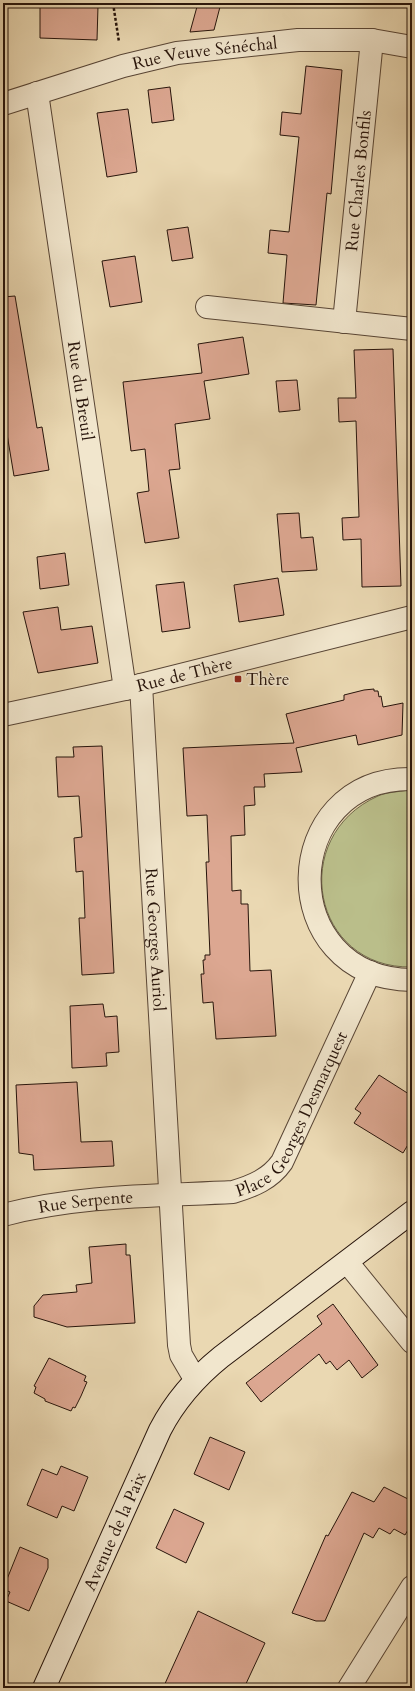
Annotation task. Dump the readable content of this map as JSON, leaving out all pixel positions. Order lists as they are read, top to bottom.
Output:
{
  "streets": {
    "street": [
      "Rue Veuve Sénéchal",
      "Rue Charles Bonfils",
      "Rue du Breuil",
      "Rue de Thère",
      "Rue Georges Auriol",
      "Place Georges Desmarquest",
      "Rue Serpente",
      "Avenue de la Paix"
    ]
  },
  "crossings": [
    ["Rue Veuve Sénéchal", "Rue Charles Bonfils"],
    ["Rue Veuve Sénéchal", "Rue du Breuil"],
    ["Rue du Breuil", "Rue de Thère"],
    ["Rue du Breuil", "Rue Georges Auriol"],
    ["Rue de Thère", "Rue Georges Auriol"],
    ["Rue Georges Auriol", "Place Georges Desmarquest"],
    ["Rue Georges Auriol", "Rue Serpente"],
    ["Place Georges Desmarquest", "Rue Serpente"]
  ],
  "places": {
    "transit": ["Thère"]
  }
}
